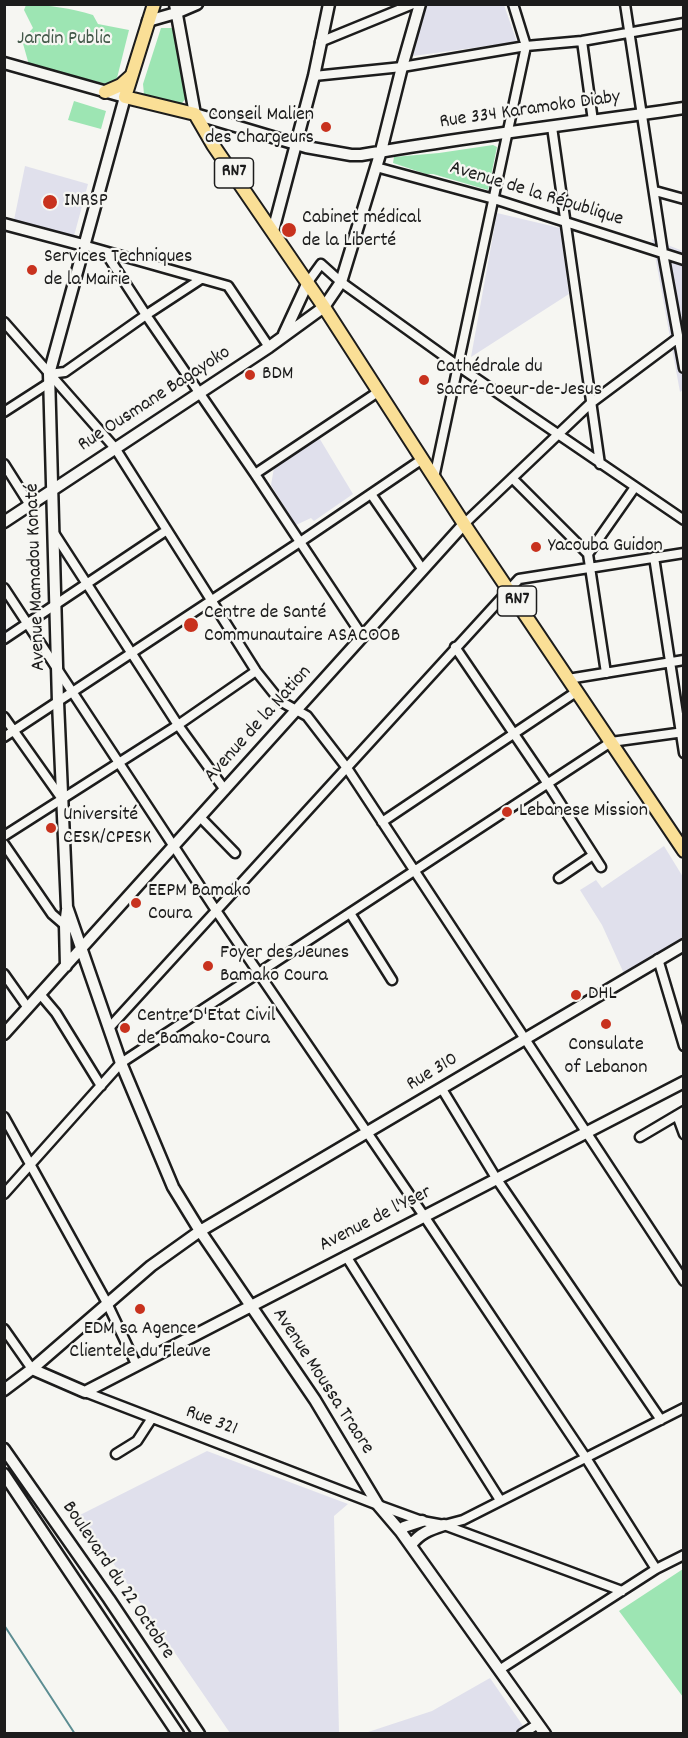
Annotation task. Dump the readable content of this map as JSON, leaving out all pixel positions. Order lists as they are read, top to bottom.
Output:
{
  "streets": {
    "main road": ["RN7"],
    "street": [
      "Rue 334 Karamoko Diaby",
      "Avenue de la République",
      "Rue Ousmane Bagayoko",
      "Avenue Mamadou Konaté",
      "Avenue de la Nation",
      "Rue 310",
      "Avenue de l'Yser",
      "Avenue Moussa Traore",
      "Rue 321",
      "Boulevard du 22 Octobre"
    ]
  },
  "crossings": [
    ["Rue 334 Karamoko Diaby", "Rue Ousmane Bagayoko"],
    ["RN7", "Rue Ousmane Bagayoko"],
    ["RN7", "Avenue de la Nation"],
    ["Avenue de la République", "Rue Ousmane Bagayoko"],
    ["Rue Ousmane Bagayoko", "Avenue Mamadou Konaté"],
    ["Avenue Mamadou Konaté", "Avenue de la Nation"],
    ["Avenue Mamadou Konaté", "Avenue Moussa Traore"],
    ["Rue 310", "Avenue Moussa Traore"],
    ["Rue 310", "Rue 321"],
    ["Avenue de l'Yser", "Avenue Moussa Traore"],
    ["Avenue de l'Yser", "Rue 321"],
    ["Avenue Moussa Traore", "Rue 321"]
  ],
  "parks": ["Jardin Public"],
  "places": [
    "Conseil Malien des Chargeurs",
    "INRSP",
    "Cabinet médical de la Liberté",
    "Services Techniques de la Mairie",
    "BDM",
    "Cathédrale du Sacré-Coeur-de-Jesus",
    "Yacouba Guidon",
    "Centre de Santé Communautaire ASACOOB",
    "Lebanese Mission",
    "Université CESK/CPESK",
    "EEPM Bamako Coura",
    "Foyer des Jeunes Bamako Coura",
    "DHL",
    "Consulate of Lebanon",
    "Centre D'Etat Civil de Bamako-Coura",
    "EDM sa Agence Clientele du Fleuve"
  ]
}
